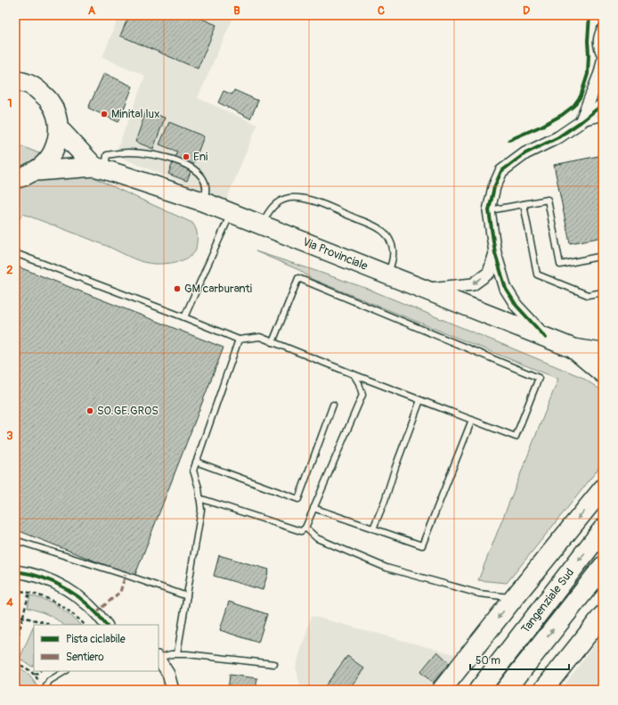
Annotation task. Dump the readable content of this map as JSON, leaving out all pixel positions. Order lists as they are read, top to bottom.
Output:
{
  "streets": {
    "highway": ["Tangenziale Sud"],
    "main road": ["Via Provinciale"]
  },
  "places": [
    "Minital lux",
    "Eni",
    "GM carburanti",
    "SO.GE.GROS"
  ],
  "legend": ["Pista ciclabile", "Sentiero"],
  "scale_bar": "50 m",
  "grid": {
    "columns": [
      "A",
      "B",
      "C",
      "D"
    ],
    "rows": [
      "1",
      "2",
      "3",
      "4"
    ]
  }
}
